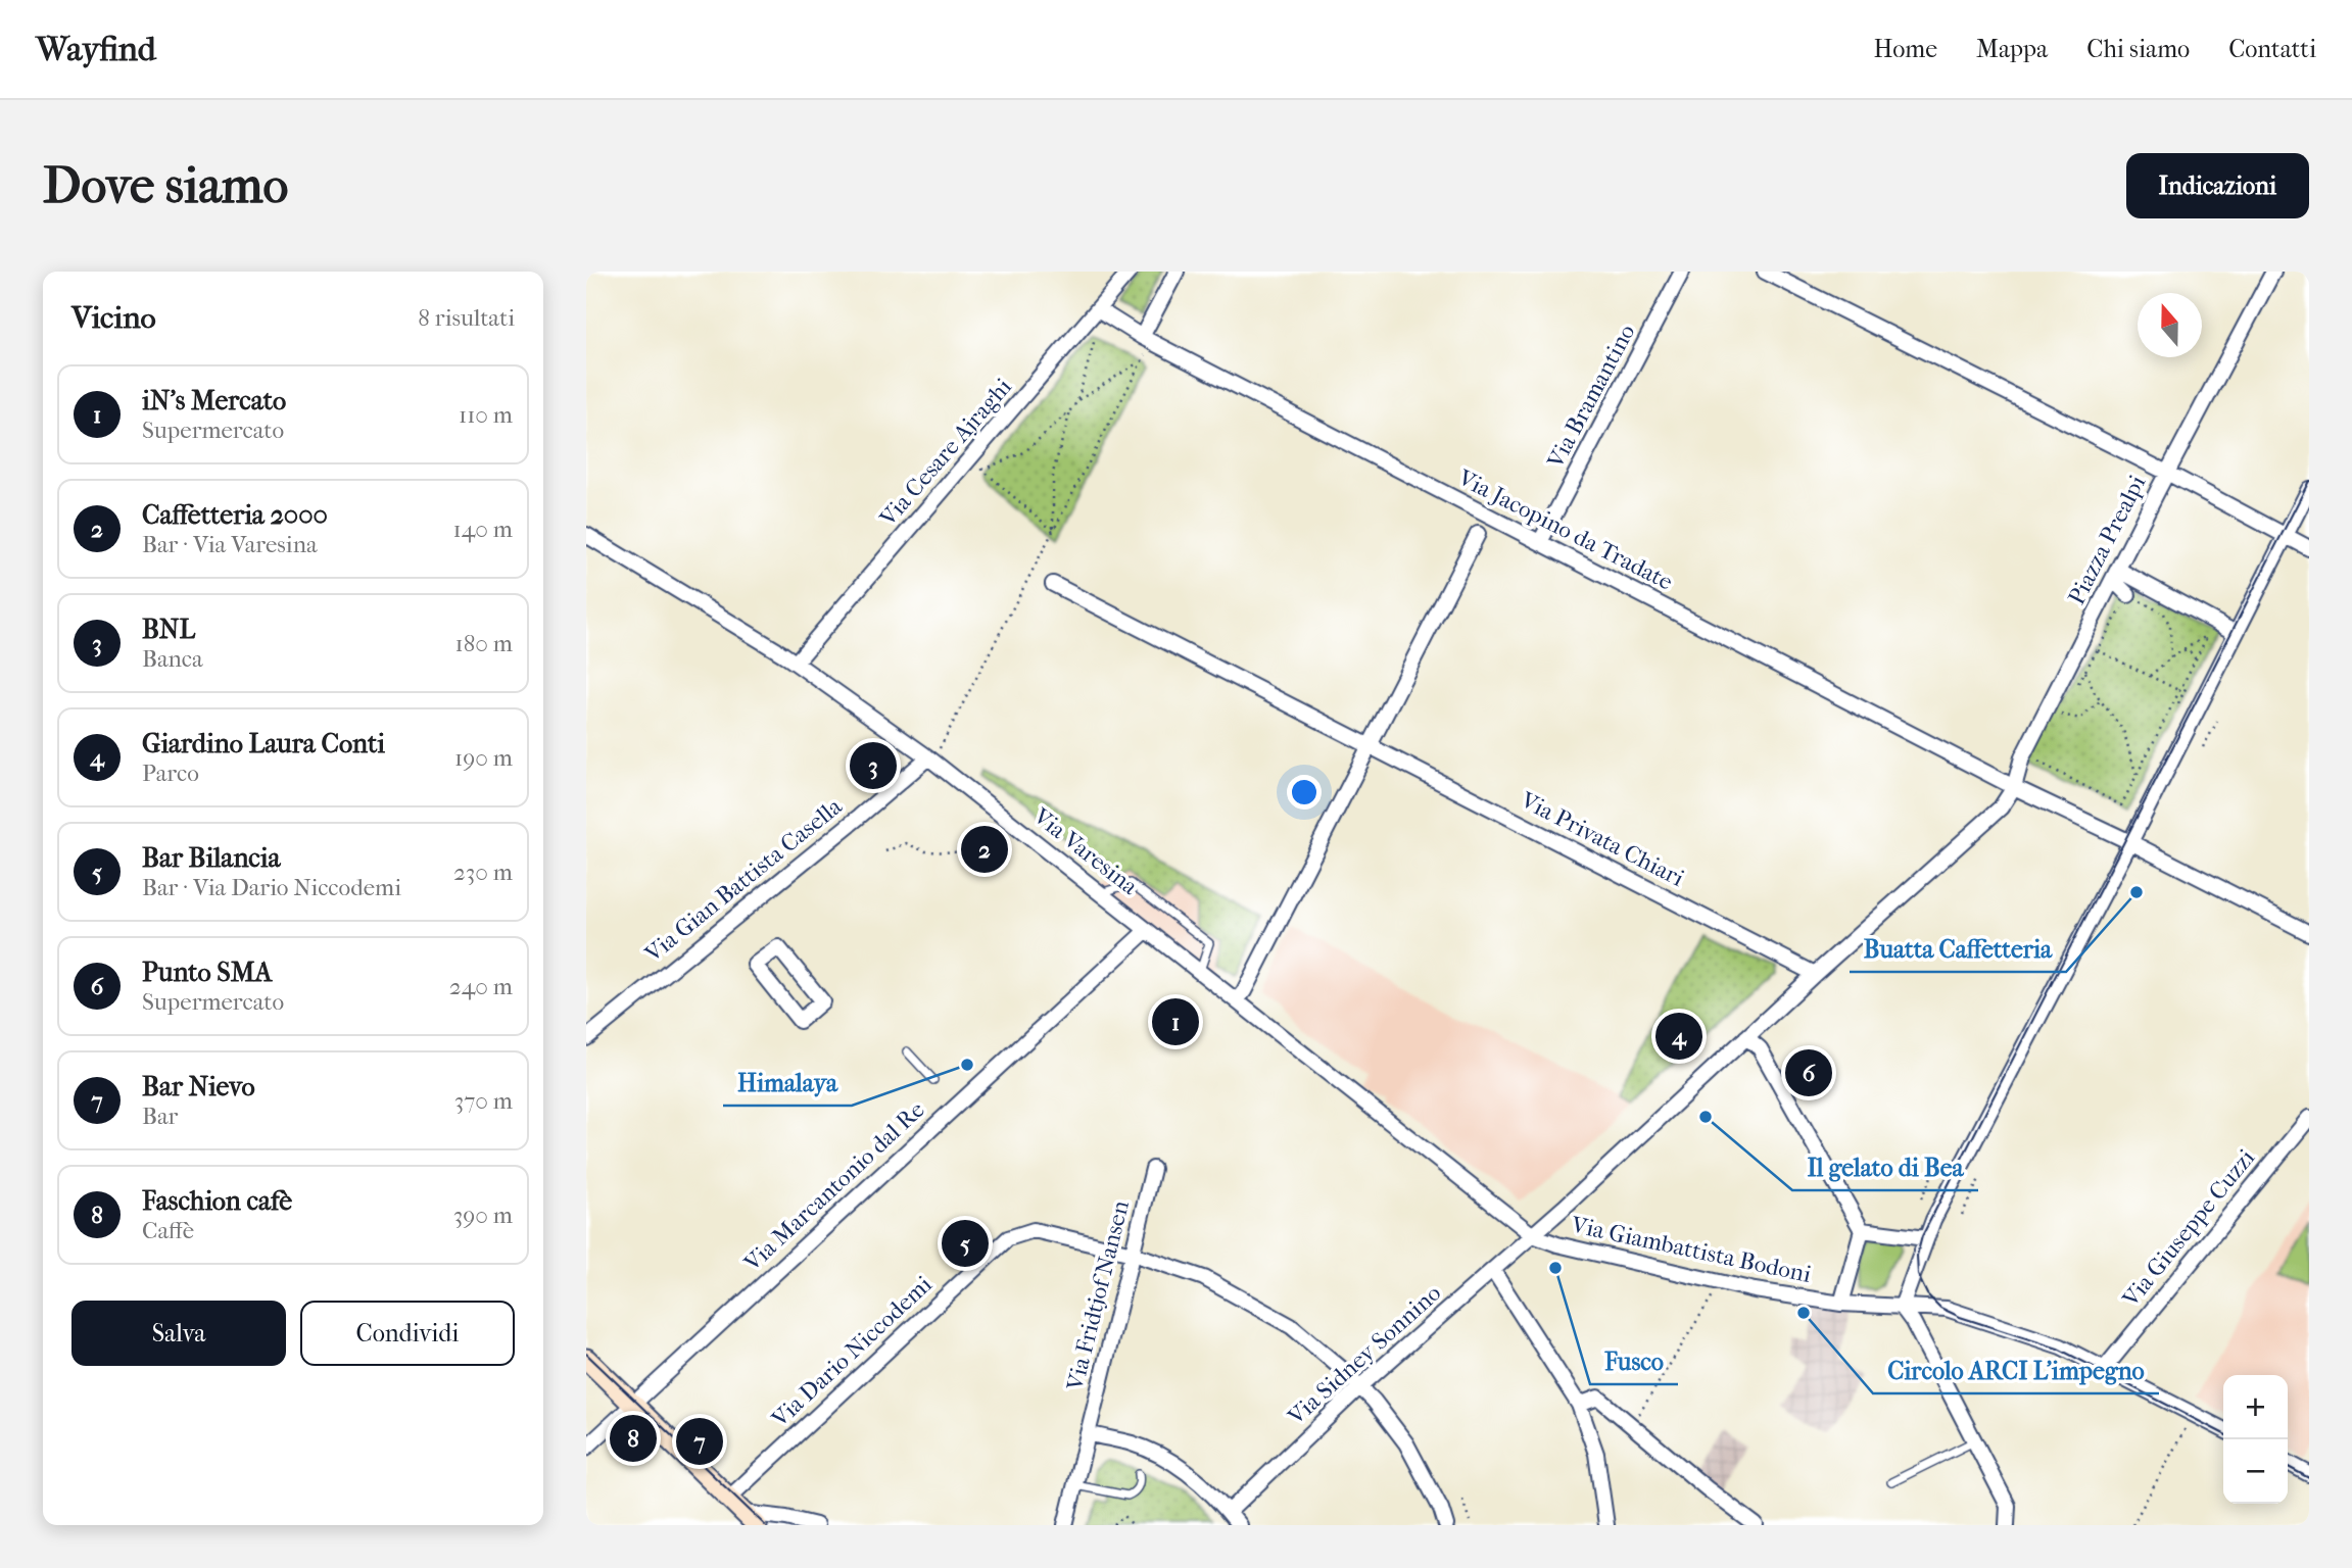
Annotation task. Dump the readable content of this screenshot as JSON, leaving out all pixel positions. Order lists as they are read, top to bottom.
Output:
{
  "streets": {
    "street": [
      "Via Bramantino",
      "Via Cesare Ajraghi",
      "Via Jacopino da Tradate",
      "Piazza Prealpi",
      "Via Privata Chiari",
      "Via Varesina",
      "Via Gian Battista Casella",
      "Via Marcantonio dal Re",
      "Via Giuseppe Cuzzi",
      "Via Giambattista Bodoni",
      "Via Fridtjof Nansen",
      "Via Dario Niccodemi",
      "Via Sidney Sonnino"
    ]
  },
  "crossings": [
    ["Via Bramantino", "Via Jacopino da Tradate"],
    ["Via Cesare Ajraghi", "Via Jacopino da Tradate"],
    ["Via Cesare Ajraghi", "Via Varesina"],
    ["Via Jacopino da Tradate", "Piazza Prealpi"],
    ["Via Jacopino da Tradate", "Via Sidney Sonnino"],
    ["Piazza Prealpi", "Via Sidney Sonnino"],
    ["Via Privata Chiari", "Via Sidney Sonnino"],
    ["Via Varesina", "Via Gian Battista Casella"],
    ["Via Varesina", "Via Marcantonio dal Re"],
    ["Via Varesina", "Via Giambattista Bodoni"],
    ["Via Varesina", "Via Sidney Sonnino"],
    ["Via Giuseppe Cuzzi", "Via Giambattista Bodoni"],
    ["Via Giambattista Bodoni", "Via Sidney Sonnino"],
    ["Via Fridtjof Nansen", "Via Dario Niccodemi"],
    ["Via Dario Niccodemi", "Via Sidney Sonnino"]
  ],
  "places": [
    "Buatta Caffetteria",
    "Himalaya",
    "Il gelato di Bea",
    "Fusco",
    "Circolo ARCI L'impegno"
  ],
  "north": "top",
  "page": {
    "header": "Wayfind",
    "nav": [
      "Home",
      "Mappa",
      "Chi siamo",
      "Contatti"
    ],
    "buttons": [
      "Indicazioni",
      ["Salva", "Condividi"]
    ],
    "title": "Dove siamo",
    "heading": ["Vicino", "8 risultati"],
    "list": [
      {
        "mark": "1",
        "name": "iN’s Mercato",
        "note": "Supermercato",
        "value": "110 m"
      },
      {
        "mark": "2",
        "name": "Caffetteria 2000",
        "note": "Bar · Via Varesina",
        "value": "140 m"
      },
      {
        "mark": "3",
        "name": "BNL",
        "note": "Banca",
        "value": "180 m"
      },
      {
        "mark": "4",
        "name": "Giardino Laura Conti",
        "note": "Parco",
        "value": "190 m"
      },
      {
        "mark": "5",
        "name": "Bar Bilancia",
        "note": "Bar · Via Dario Niccodemi",
        "value": "230 m"
      },
      {
        "mark": "6",
        "name": "Punto SMA",
        "note": "Supermercato",
        "value": "240 m"
      },
      {
        "mark": "7",
        "name": "Bar Nievo",
        "note": "Bar",
        "value": "370 m"
      },
      {
        "mark": "8",
        "name": "Faschion cafè",
        "note": "Caffè",
        "value": "390 m"
      }
    ],
    "pins": [
      "3",
      "2",
      "1",
      "4",
      "6",
      "5",
      "8",
      "7"
    ],
    "map_buttons": ["+", "−"]
  }
}
